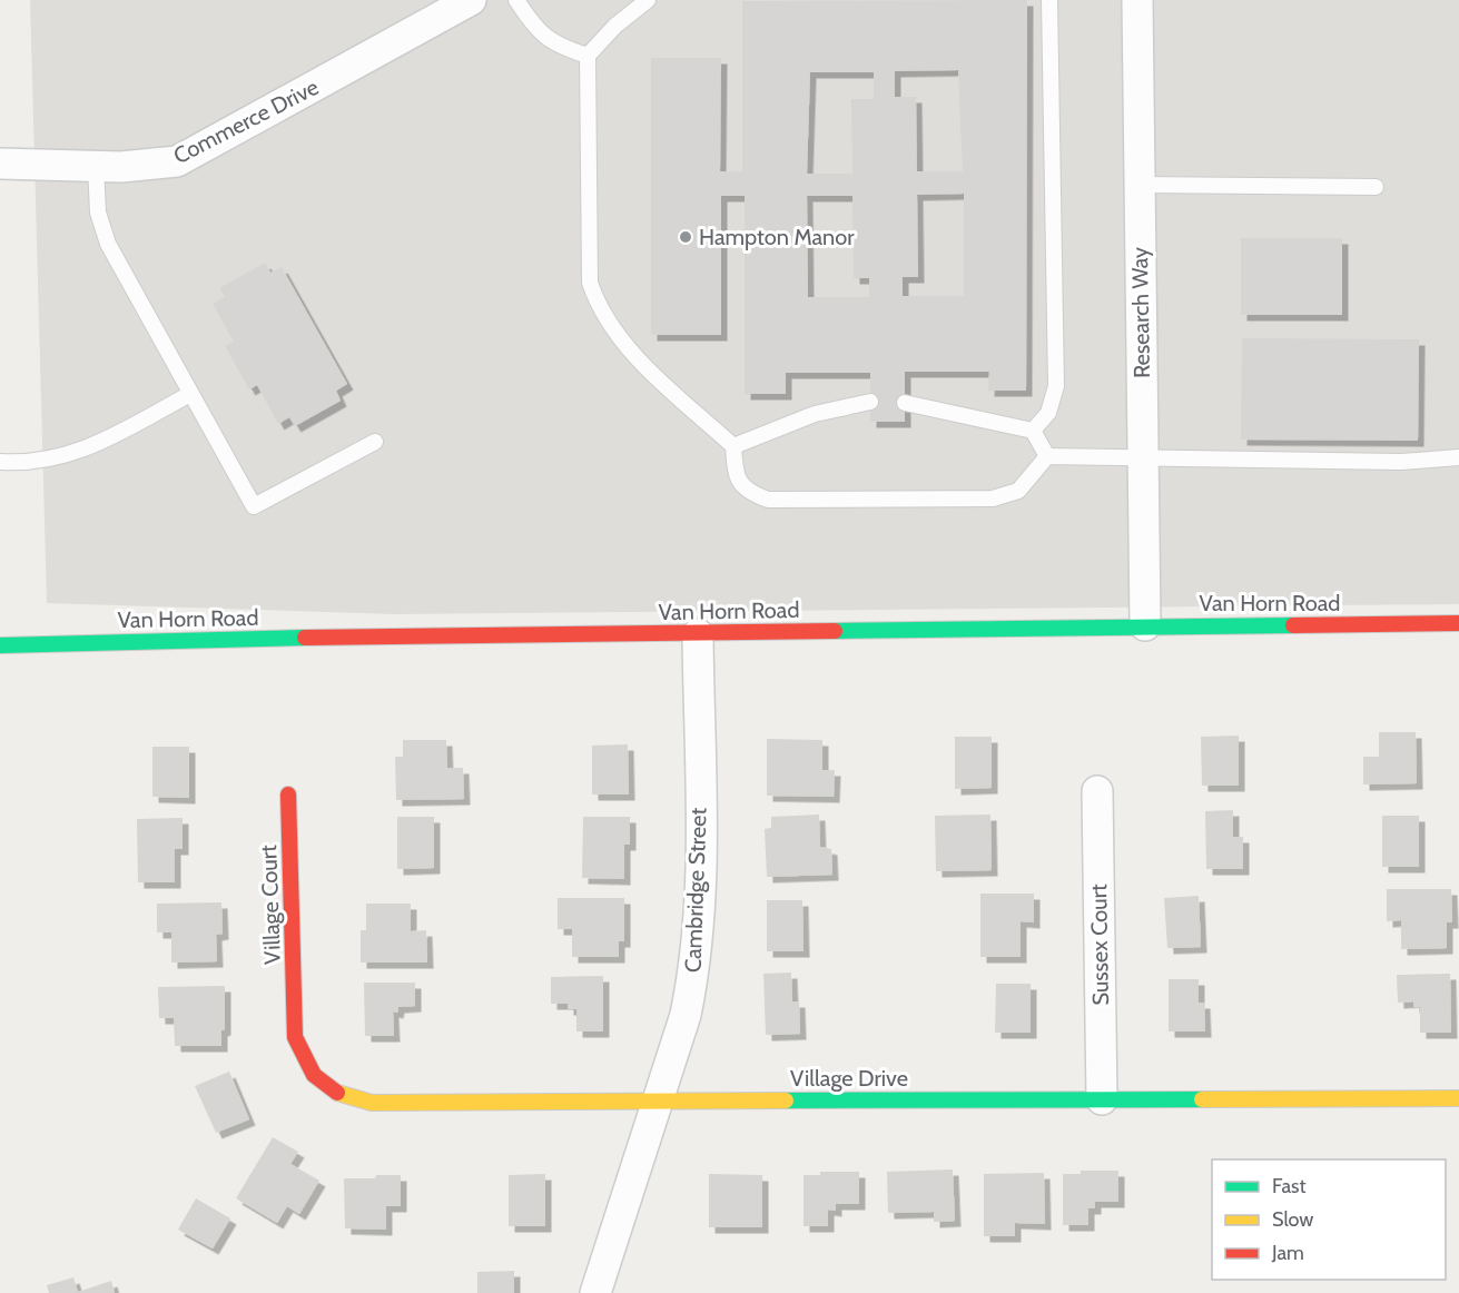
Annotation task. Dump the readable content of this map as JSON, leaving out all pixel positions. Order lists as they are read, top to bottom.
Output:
{
  "streets": {
    "main road": ["Van Horn Road", "Village Court", "Village Drive"],
    "street": [
      "Commerce Drive",
      "Research Way",
      "Cambridge Street",
      "Sussex Court"
    ]
  },
  "crossings": [
    ["Research Way", "Van Horn Road"],
    ["Van Horn Road", "Cambridge Street"],
    ["Cambridge Street", "Village Drive"],
    ["Village Court", "Village Drive"],
    ["Sussex Court", "Village Drive"]
  ],
  "places": ["Hampton Manor"],
  "legend": ["Fast", "Slow", "Jam"]
}
